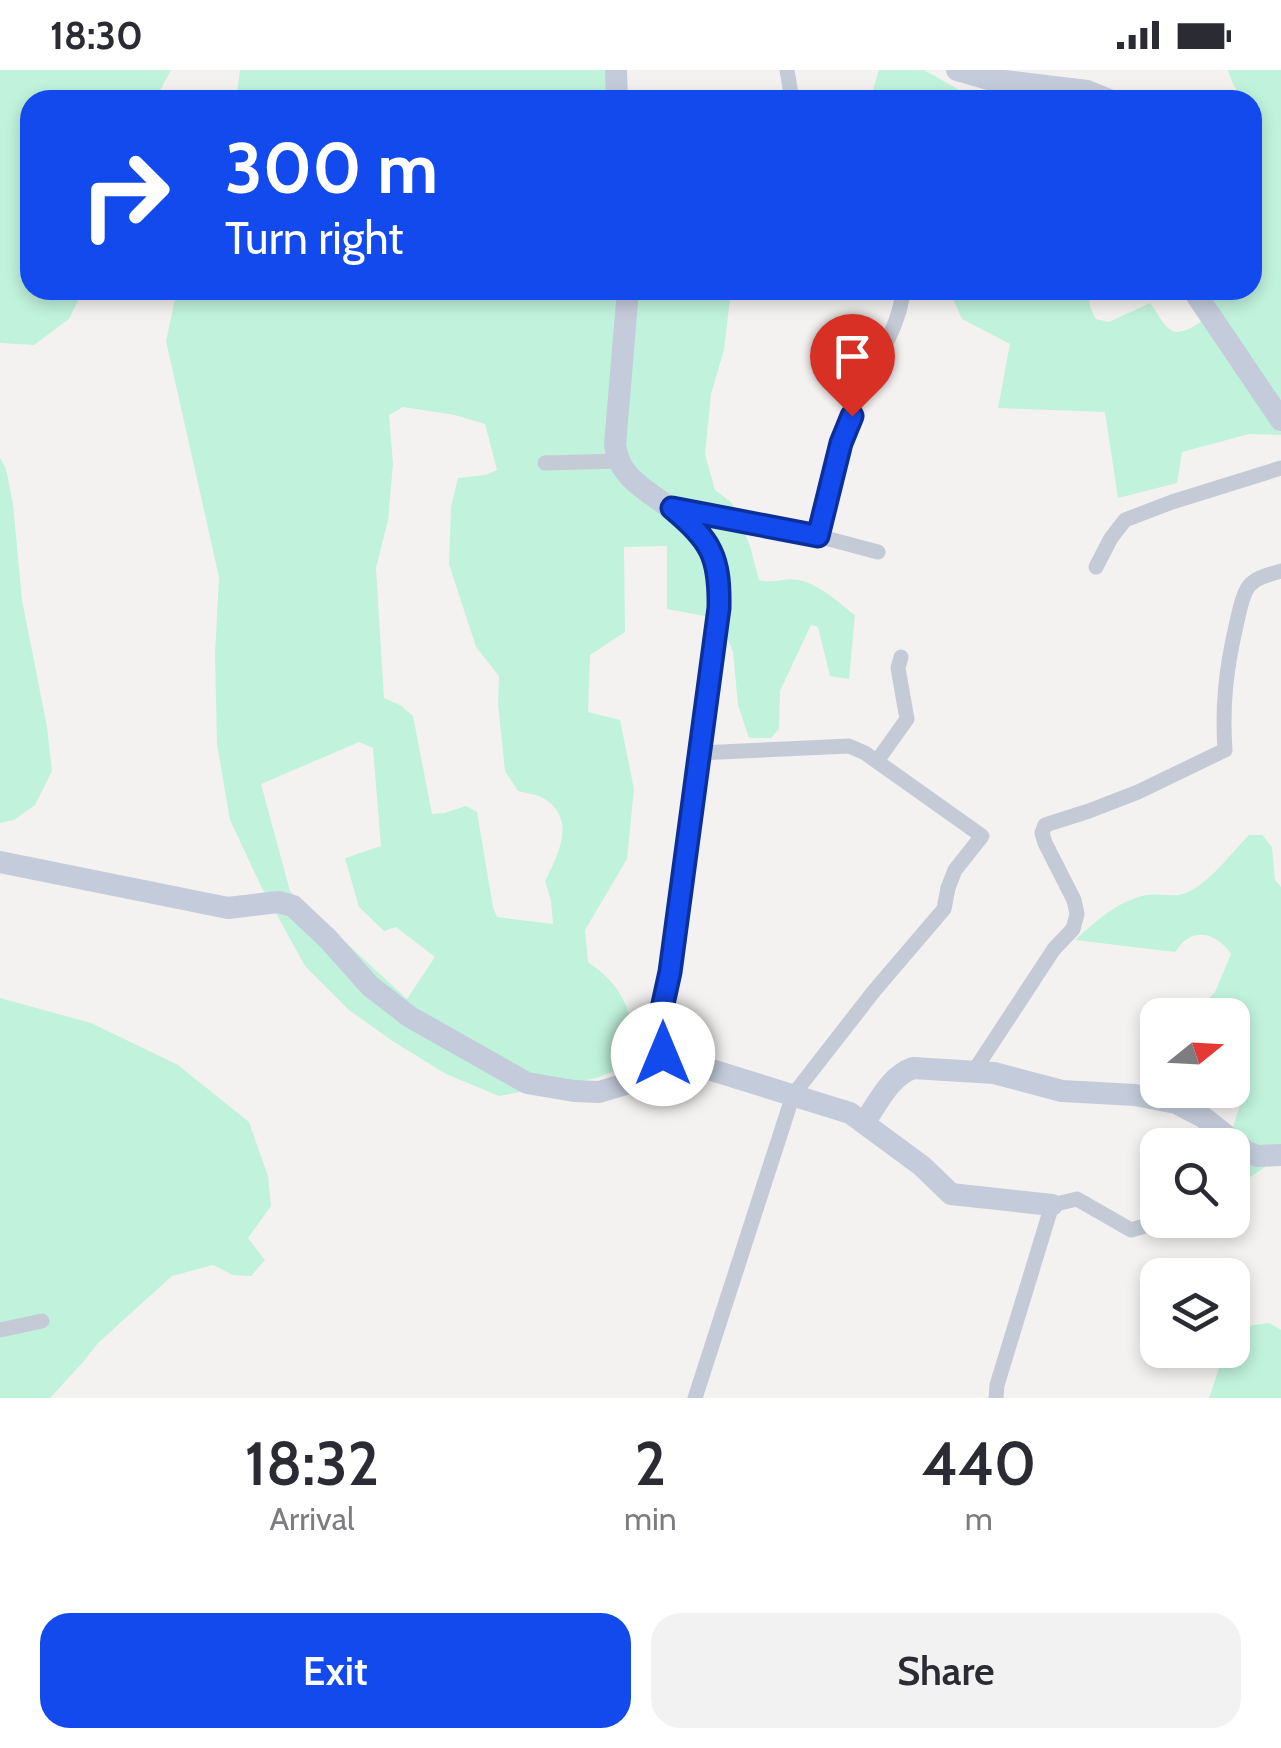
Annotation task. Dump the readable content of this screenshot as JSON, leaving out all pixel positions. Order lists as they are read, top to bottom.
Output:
{
  "north": "right",
  "page": {
    "status": "18:30",
    "turn": ["300 m", "Turn right"],
    "eta": [
      "18:32",
      "Arrival",
      "2",
      "min",
      "440",
      "m"
    ],
    "buttons": ["Exit", "Share"]
  }
}
